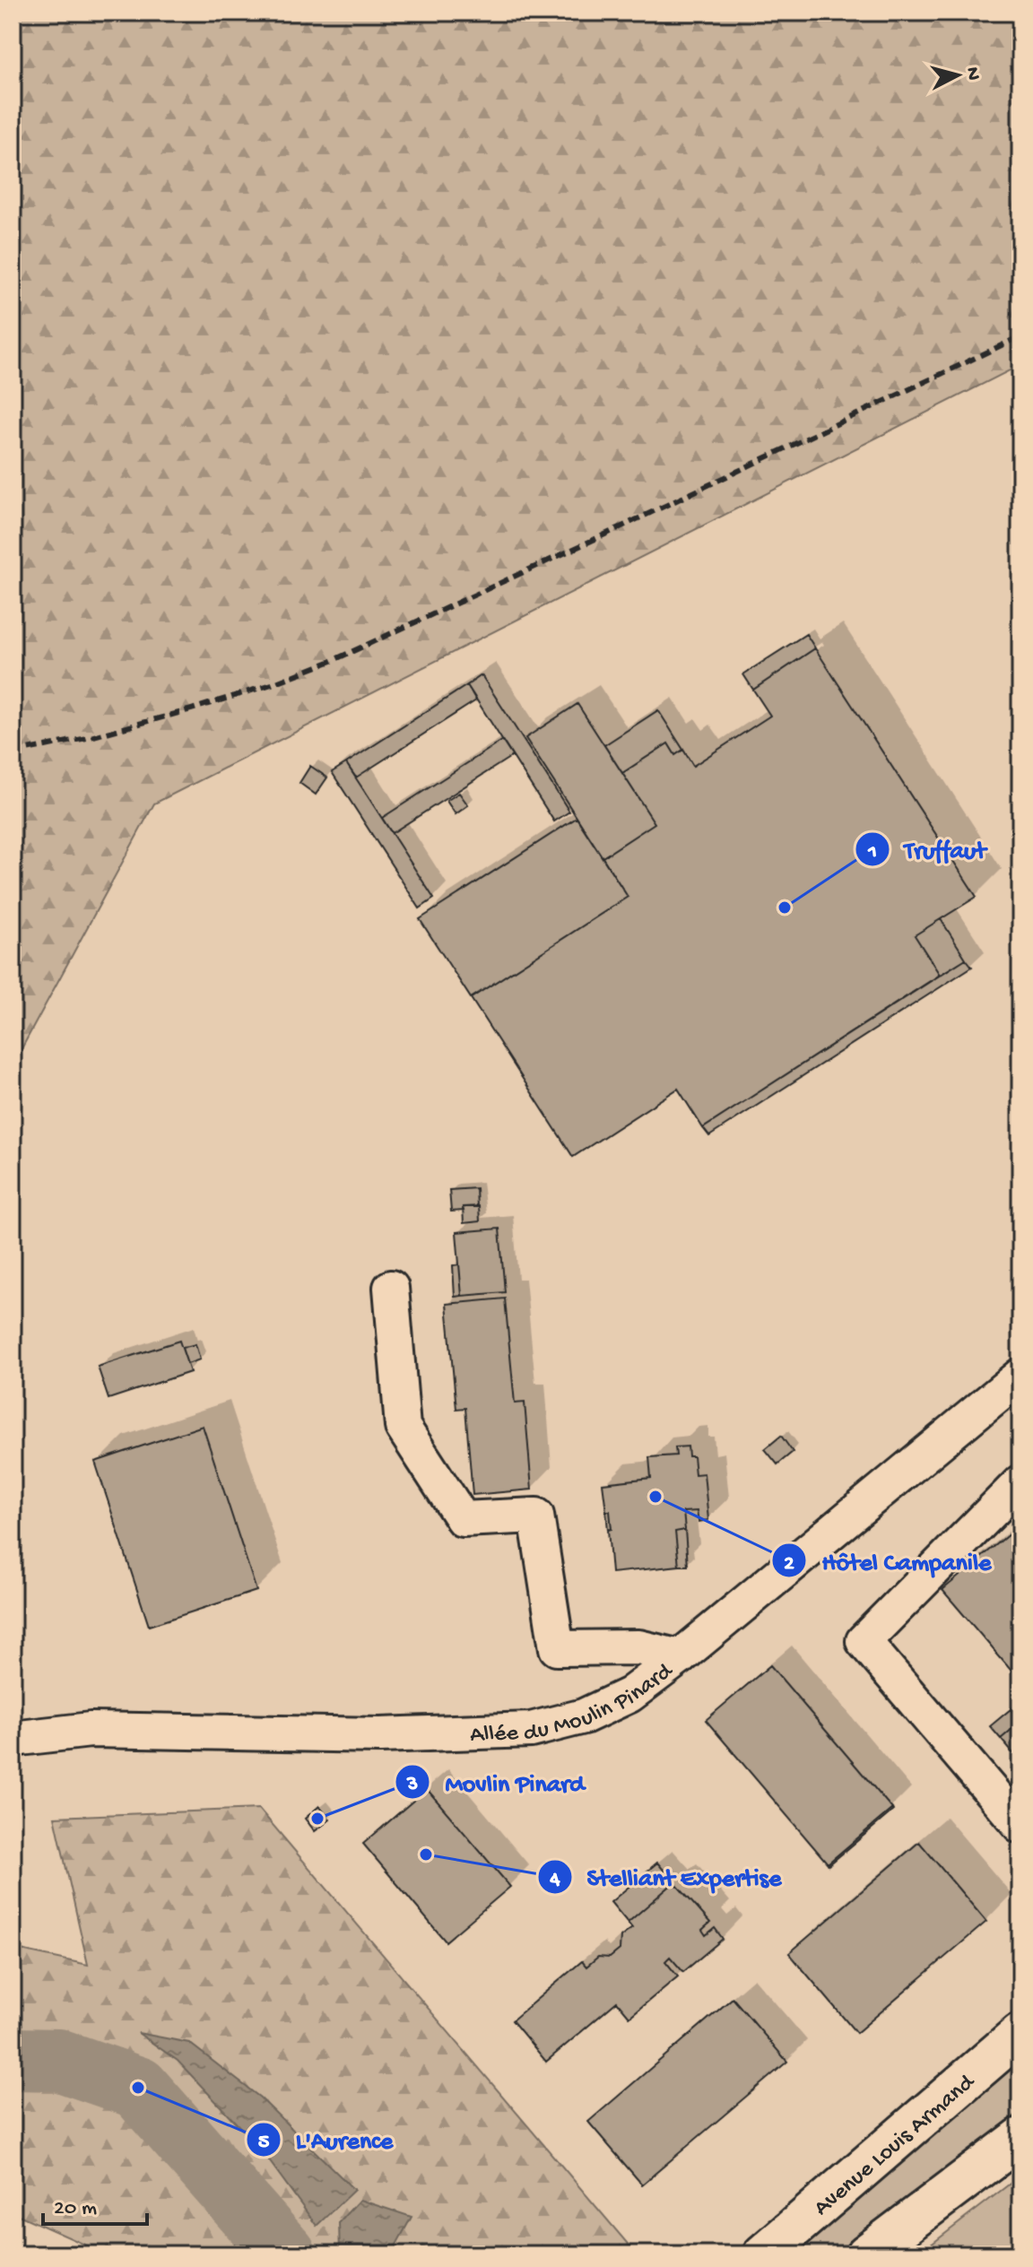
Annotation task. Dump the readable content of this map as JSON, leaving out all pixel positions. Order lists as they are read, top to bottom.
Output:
{
  "streets": {
    "main road": ["Avenue Louis Armand"],
    "street": ["Allée du Moulin Pinard"]
  },
  "places": [
    "Truffaut",
    "Hôtel Campanile",
    "Movlin Pinard",
    "Stelliant Expertise",
    "L'Aurence"
  ],
  "scale_bar": "20 m",
  "north": "right"
}
